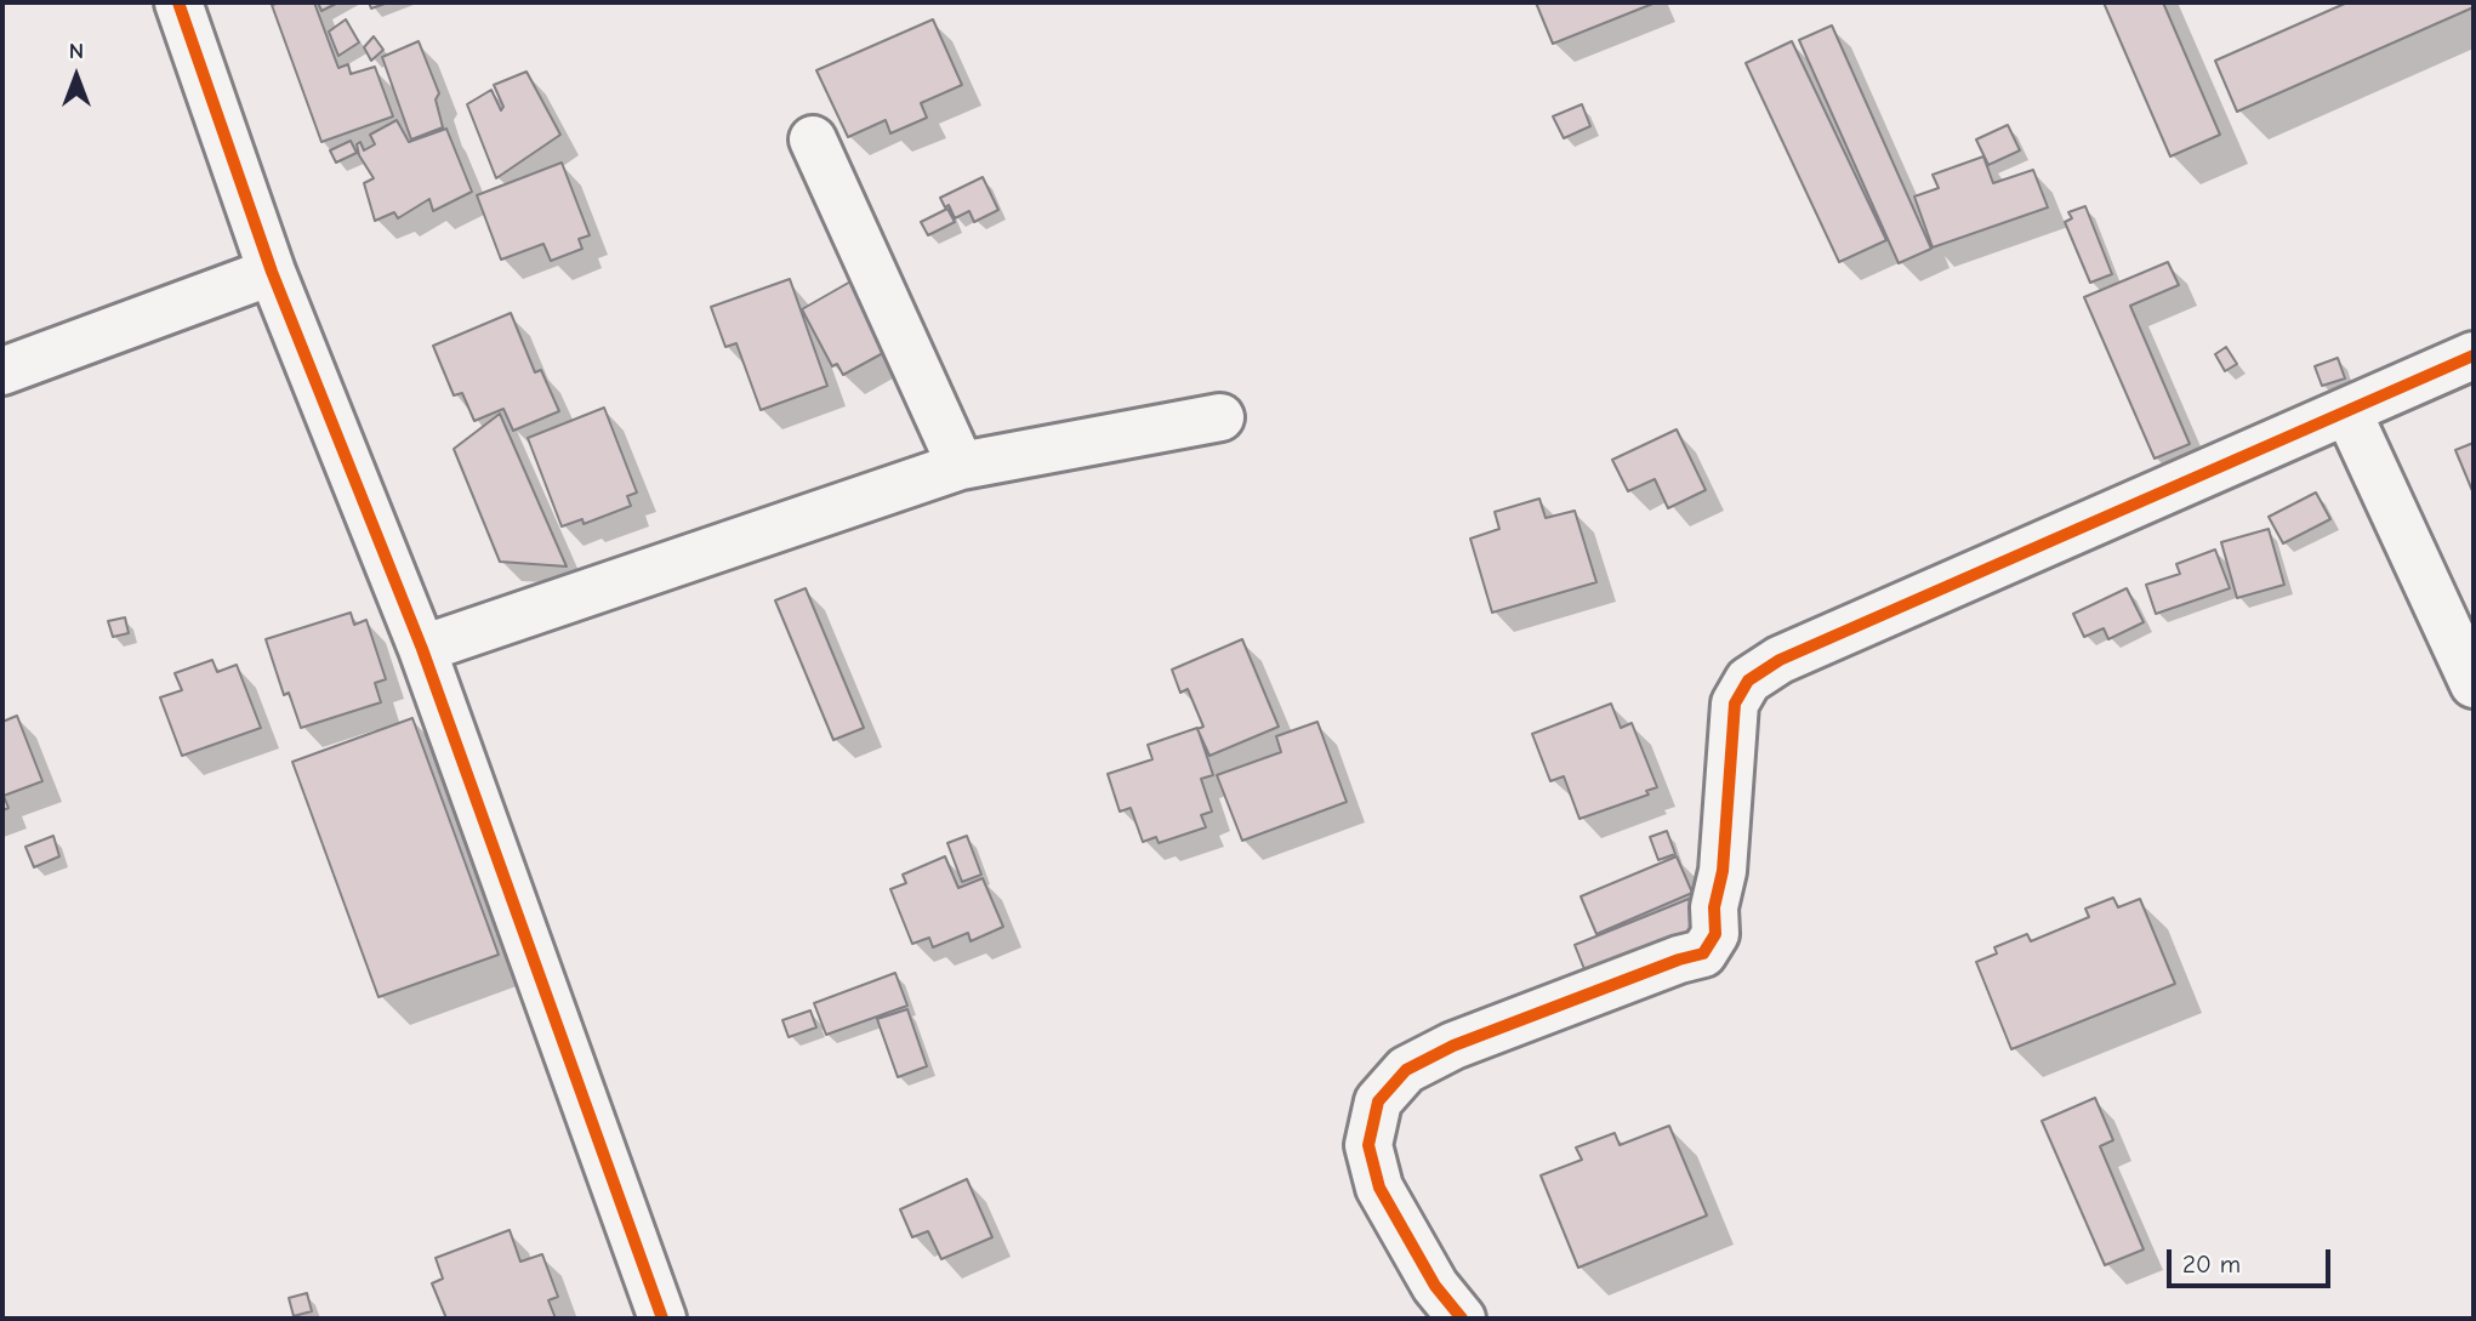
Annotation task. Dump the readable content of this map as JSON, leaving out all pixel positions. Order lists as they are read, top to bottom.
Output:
{
  "scale_bar": "20 m",
  "north": "top"
}
